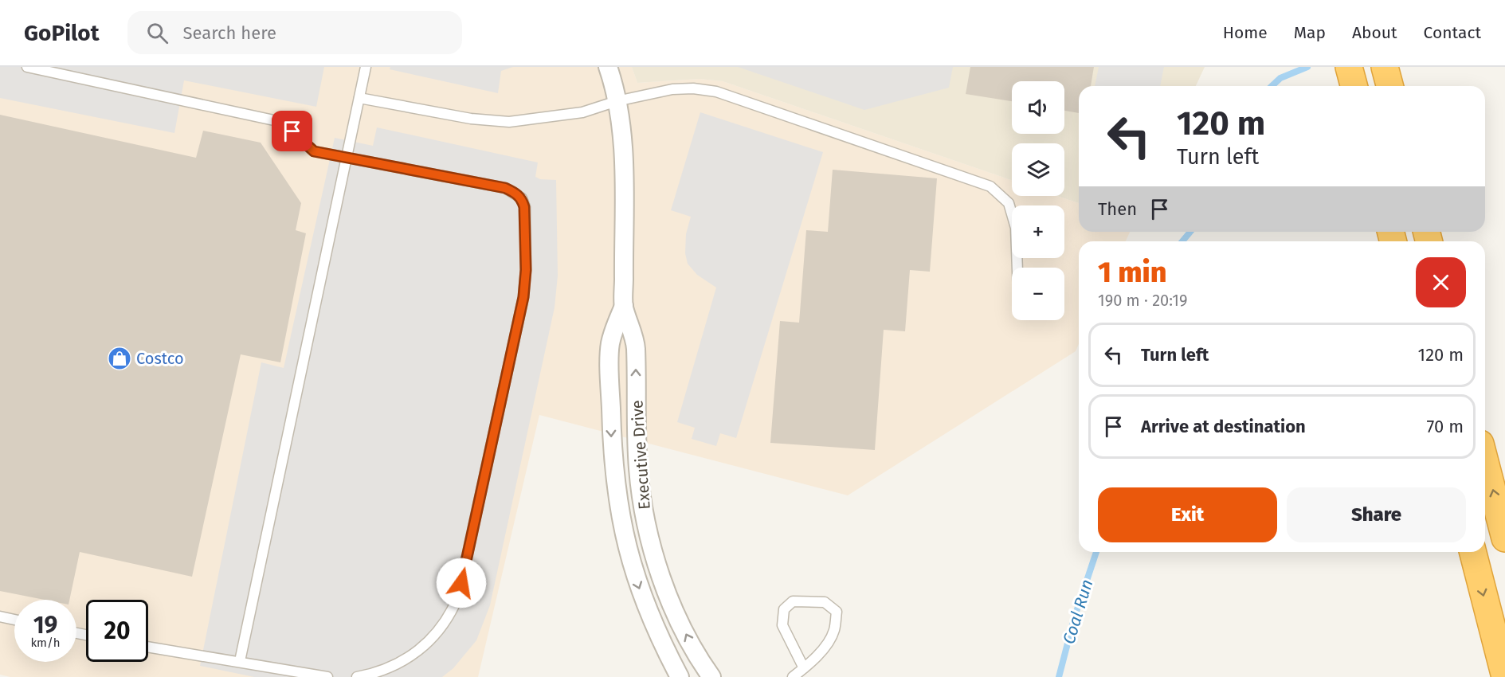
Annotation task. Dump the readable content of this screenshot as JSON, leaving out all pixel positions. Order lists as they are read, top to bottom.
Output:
{
  "streets": {
    "street": ["Executive Drive"]
  },
  "water": ["Coal Run"],
  "places": {
    "shop": ["Costco"]
  },
  "page": {
    "header": "GoPilot",
    "search": "Search here",
    "nav": [
      "Home",
      "Map",
      "About",
      "Contact"
    ],
    "map_buttons": ["+", "−"],
    "turn": ["120 m", "Turn left"],
    "then": "Then",
    "heading": ["1 min", "190 m · 20:19"],
    "list": [
      {
        "name": "Turn left",
        "value": "120 m"
      },
      {
        "name": "Arrive at destination",
        "value": "70 m"
      }
    ],
    "buttons": ["Exit", "Share"],
    "speed": "19 km/h",
    "limit": "20"
  }
}
